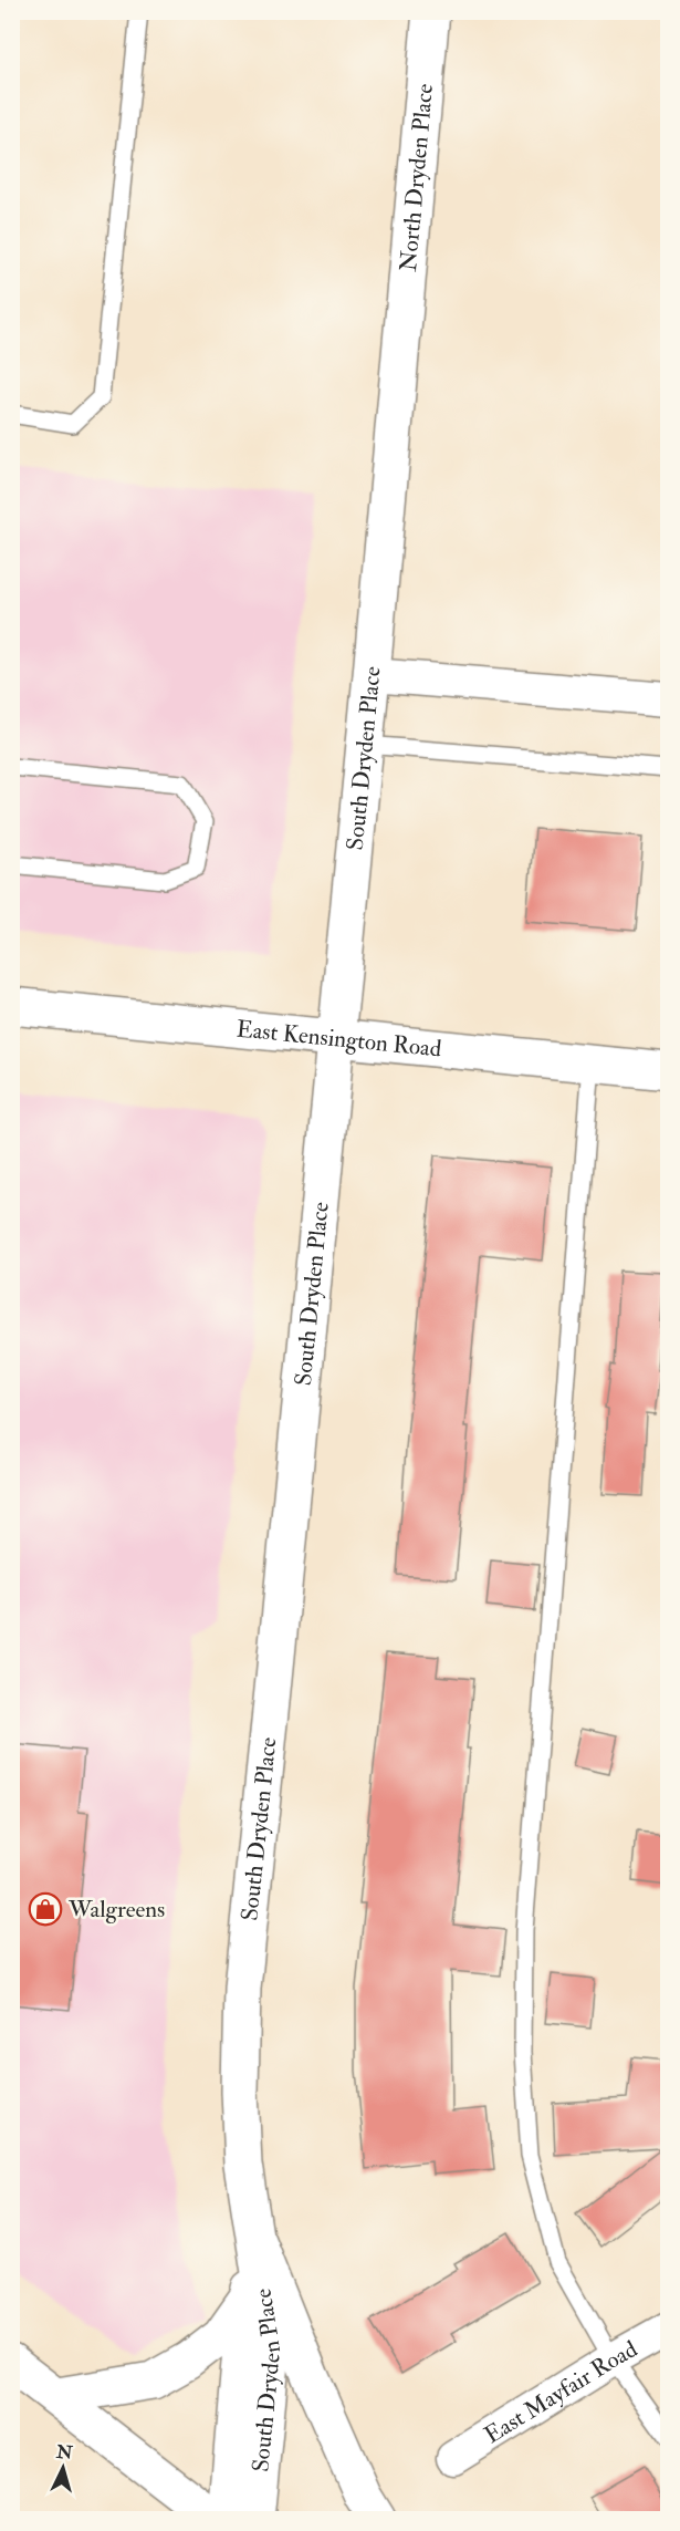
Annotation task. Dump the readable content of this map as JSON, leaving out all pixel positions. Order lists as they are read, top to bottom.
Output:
{
  "streets": {
    "street": [
      "North Dryden Place",
      "South Dryden Place",
      "East Kensington Road",
      "East Mayfair Road"
    ]
  },
  "crossings": [
    ["North Dryden Place", "South Dryden Place"],
    ["South Dryden Place", "East Kensington Road"]
  ],
  "places": {
    "shop": ["Walgreens"]
  },
  "north": "top"
}
